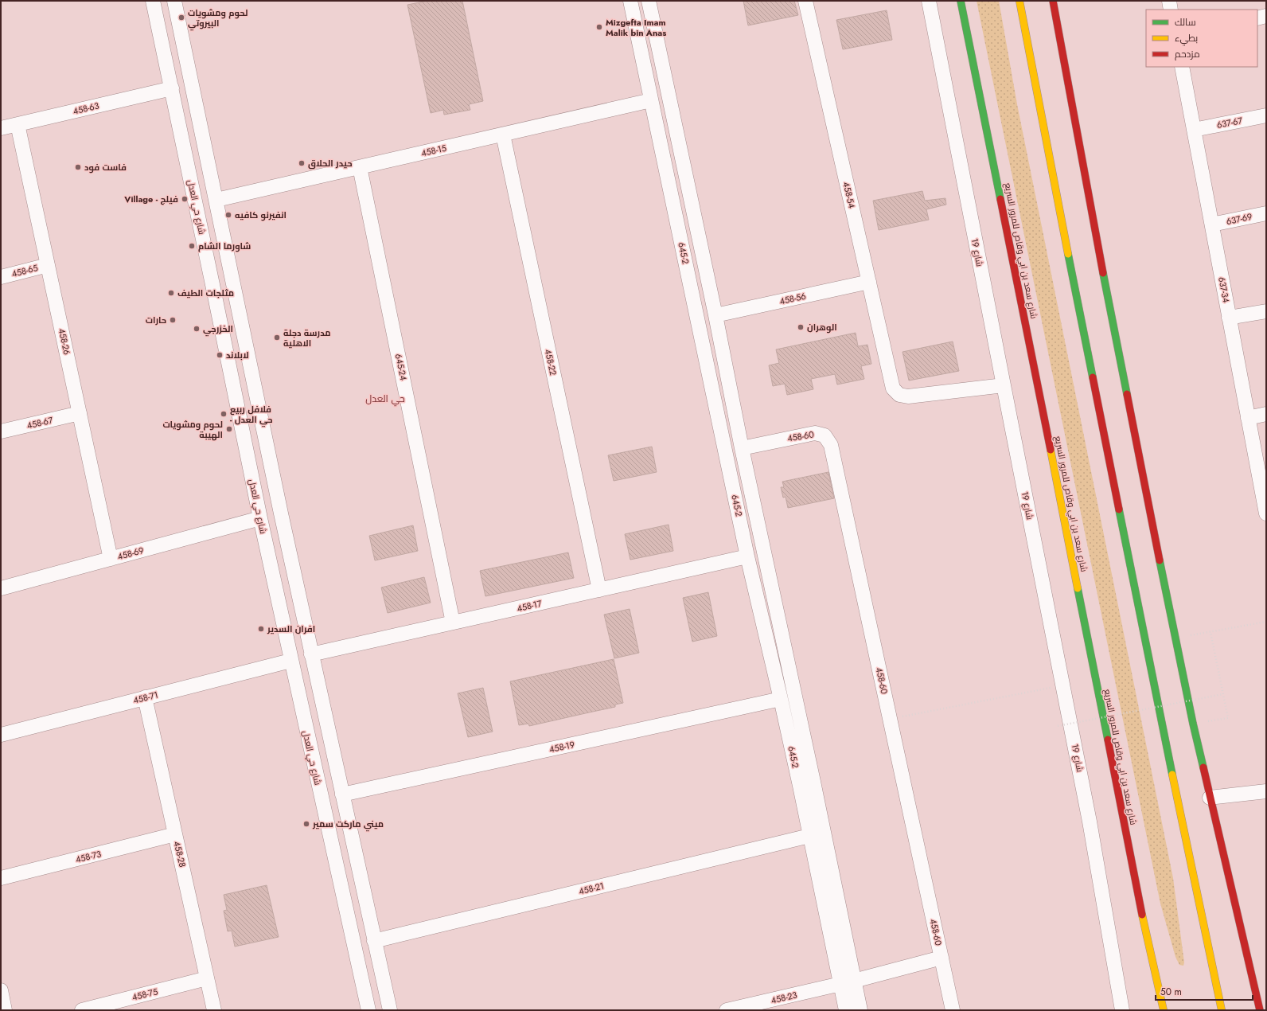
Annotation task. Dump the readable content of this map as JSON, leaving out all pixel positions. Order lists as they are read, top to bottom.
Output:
{
  "streets": {
    "main road": ["شارع سعد بن ابي وقاص للمرور السريع"],
    "street": [
      "458-63",
      "637-67",
      "458-15",
      "458-54",
      "شارع حي العدل",
      "637-69",
      "شارع 19",
      "645-2",
      "458-65",
      "637-34",
      "458-56",
      "458-26",
      "458-22",
      "645-24",
      "458-67",
      "458-60",
      "458-69",
      "458-17",
      "458-71",
      "458-19",
      "458-28",
      "458-73",
      "458-21",
      "458-75",
      "458-23"
    ]
  },
  "crossings": [
    ["458-63", "شارع حي العدل"],
    ["458-63", "458-26"],
    ["637-67", "637-34"],
    ["458-15", "645-2"],
    ["458-15", "458-22"],
    ["458-15", "645-24"],
    ["458-54", "شارع 19"],
    ["458-54", "458-56"],
    ["شارع حي العدل", "458-69"],
    ["شارع حي العدل", "458-71"],
    ["637-69", "637-34"],
    ["645-2", "458-56"],
    ["645-2", "458-60"],
    ["645-2", "458-17"],
    ["645-2", "458-19"],
    ["645-2", "458-21"],
    ["645-2", "458-23"],
    ["458-65", "458-26"],
    ["458-26", "458-67"],
    ["458-26", "458-69"],
    ["458-22", "458-17"],
    ["645-24", "458-17"],
    ["458-60", "458-23"],
    ["458-71", "458-28"],
    ["458-28", "458-73"],
    ["458-28", "458-75"]
  ],
  "districts": ["حي العدل"],
  "places": [
    "لحوم ومشويات البيروتي",
    "Mizgefta Imam Malik bin Anas",
    "حيدر الحلاق",
    "فاست فود",
    "Village - فيلج",
    "انفيرنو كافيه",
    "شاورما الشام",
    "مثلجات الطيف",
    "حارات",
    "الوهران",
    "الخزرجي",
    "مدرسة دجلة الاهلية",
    "لابلاند",
    "فلافل ربيع - حي العدل",
    "لحوم ومشويات الهيبة",
    "افران السدير",
    "ميني ماركت سمير"
  ],
  "legend": ["سالك", "بطيء", "مزدحم"],
  "scale_bar": "50 m"
}
